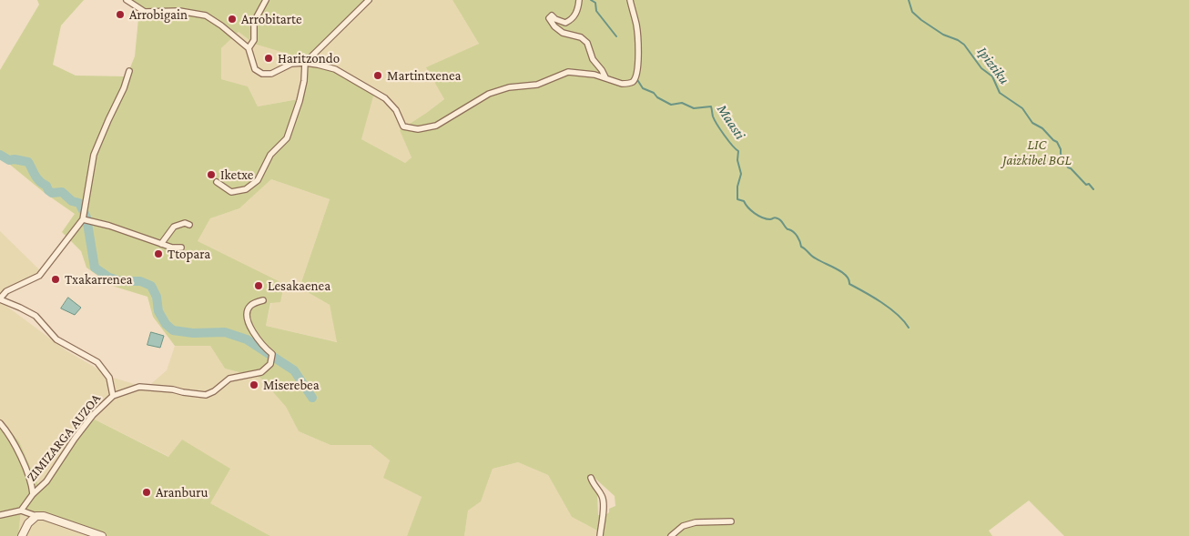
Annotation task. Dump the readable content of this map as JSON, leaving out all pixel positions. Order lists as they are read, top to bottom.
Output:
{
  "streets": {
    "street": ["ZIMIZARGA AUZOA"]
  },
  "water": ["Ipiztiku", "Maasti"],
  "parks": ["LIC Jaizkibel BGL"],
  "places": [
    "Arrobigain",
    "Arrobitarte",
    "Haritzondo",
    "Martintxenea",
    "Iketxe",
    "Ttopara",
    "Txakarrenea",
    "Lesakaenea",
    "Miserebea",
    "Aranburu"
  ]
}
